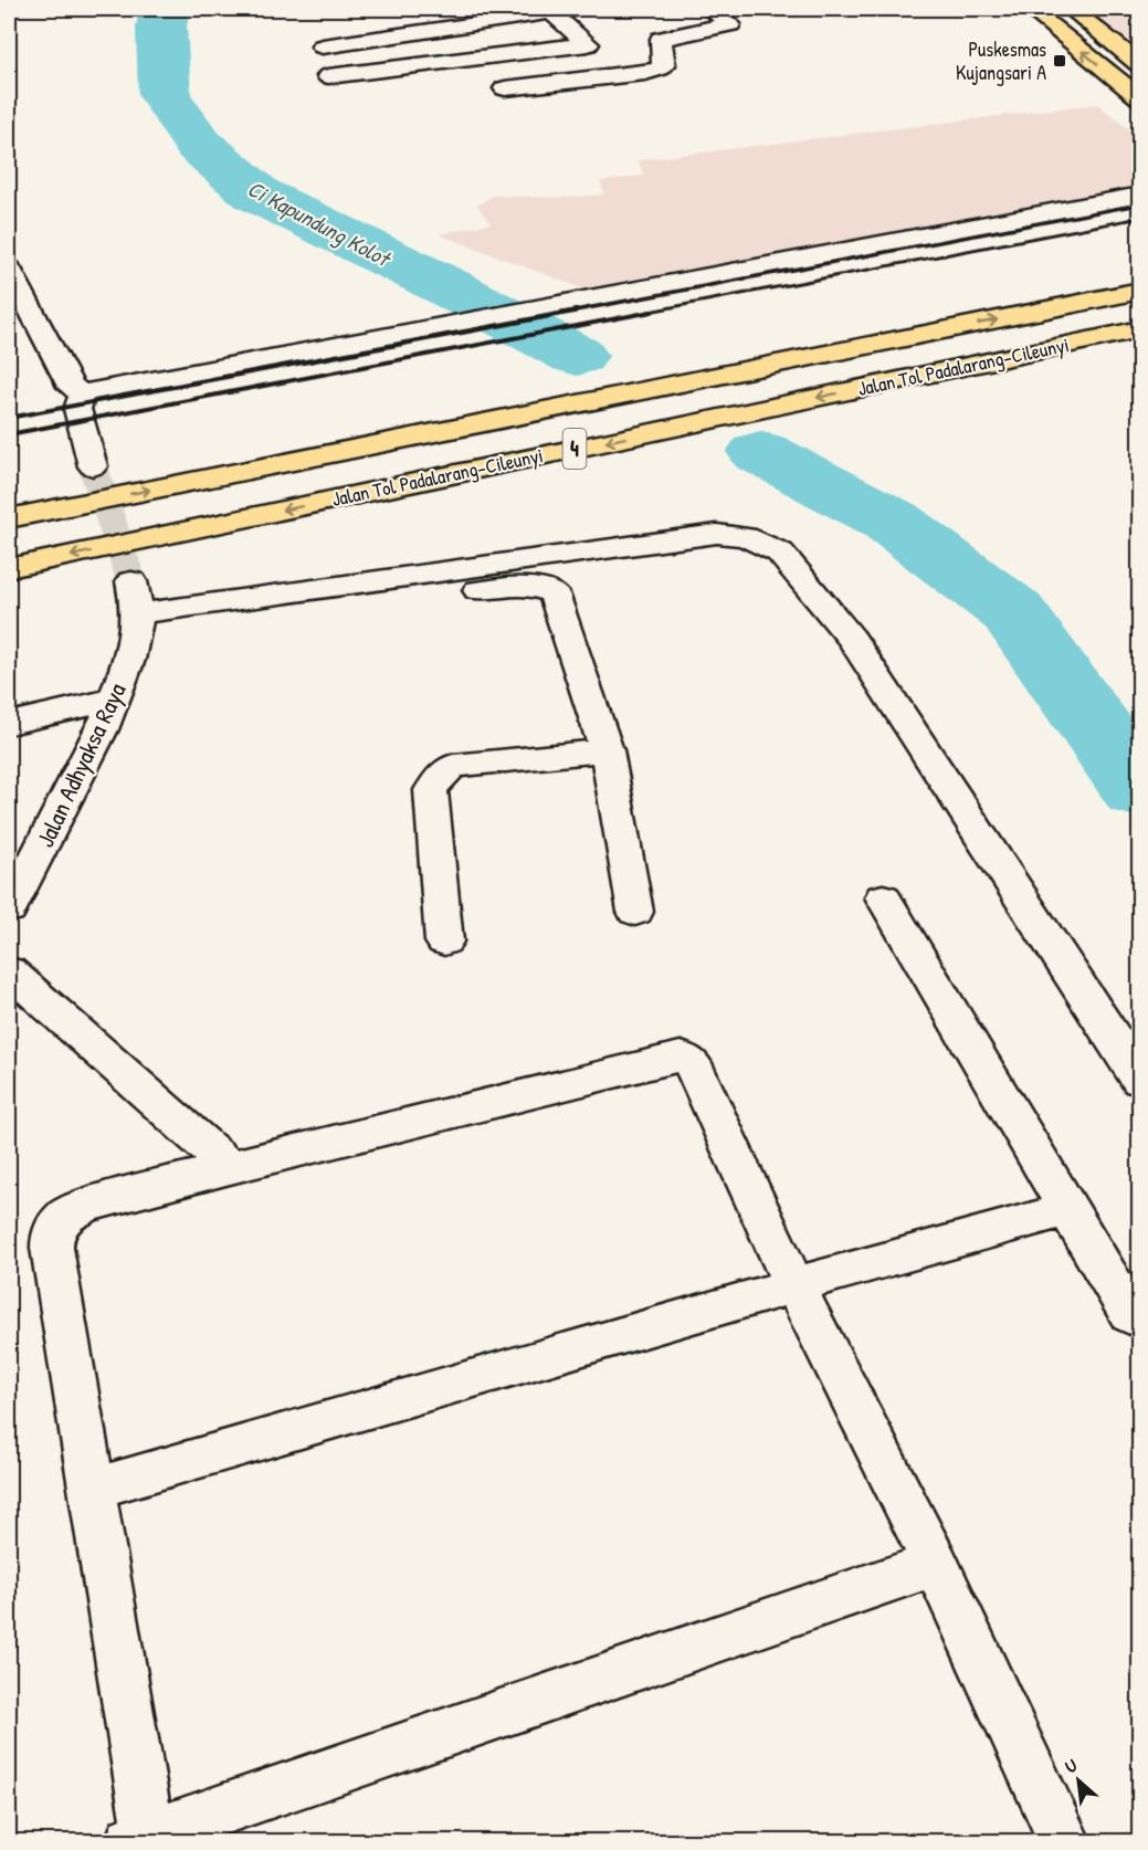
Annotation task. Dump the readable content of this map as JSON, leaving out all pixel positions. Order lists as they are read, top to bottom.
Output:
{
  "streets": {
    "main road": ["Jalan Tol Padalarang–Cileunyi", "4"],
    "street": ["Jalan Adhyaksa Raya"]
  },
  "water": ["Ci Kapundung Kolot"],
  "places": {
    "transit": ["Puskesmas Kujangsari A"]
  },
  "north": "top left"
}
